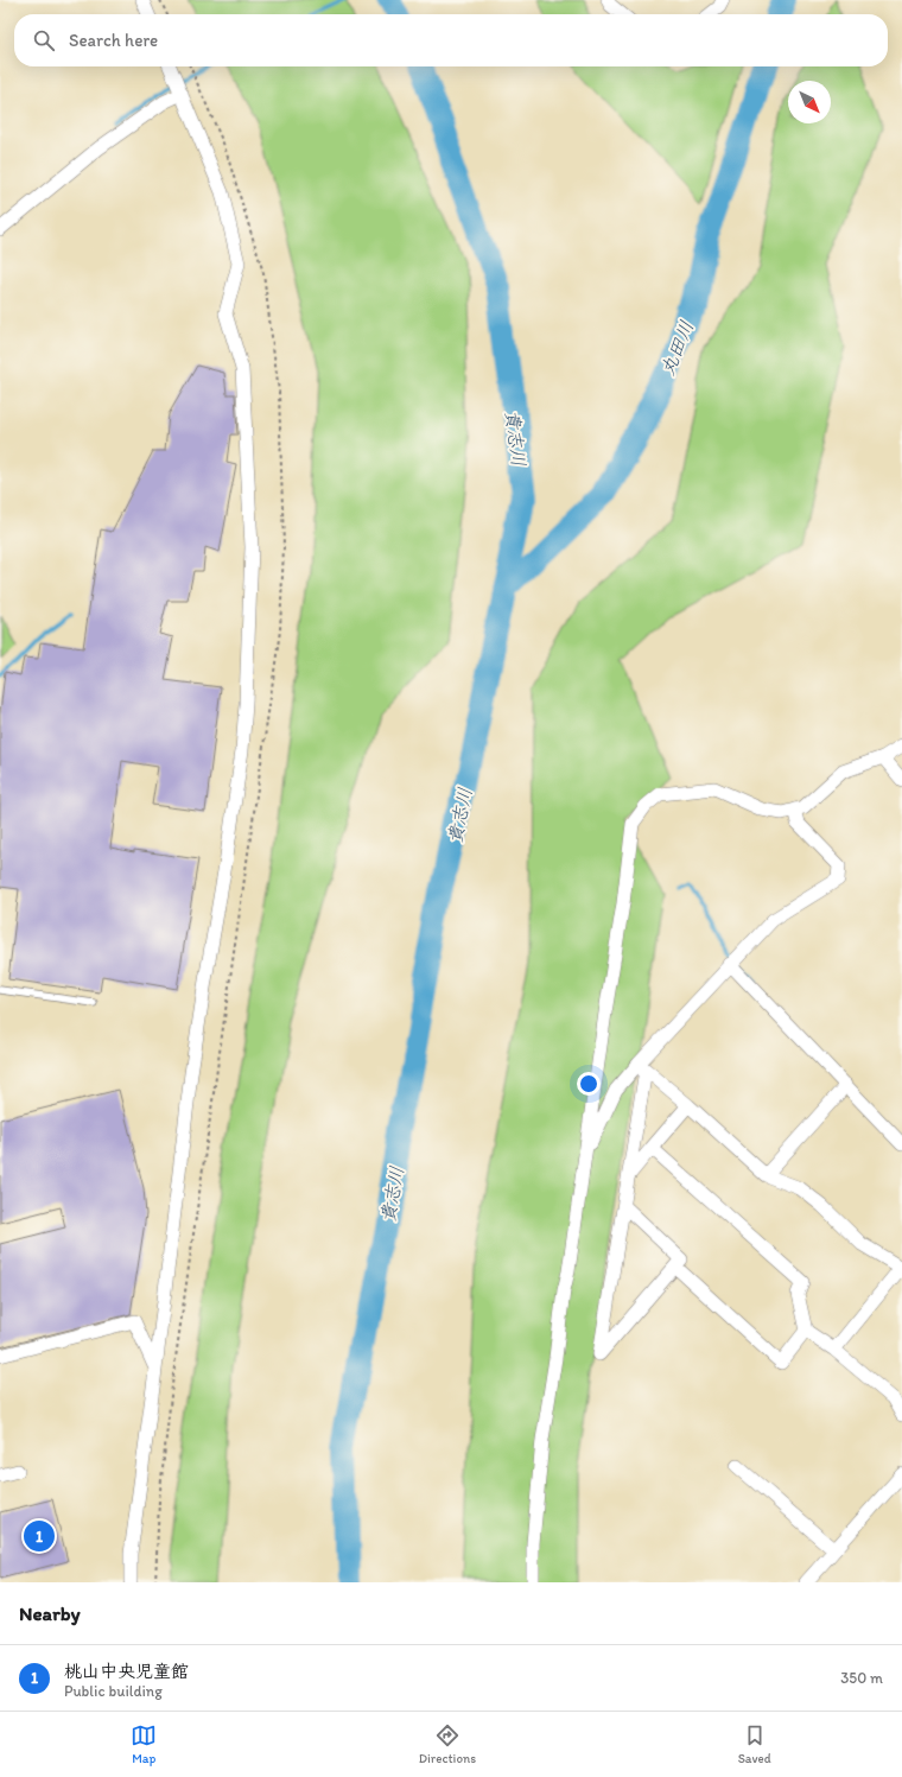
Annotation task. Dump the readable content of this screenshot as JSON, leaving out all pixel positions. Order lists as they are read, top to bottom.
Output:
{
  "water": ["丸田川", "貴志川"],
  "north": "bottom right",
  "page": {
    "search": "Search here",
    "pins": "1",
    "heading": "Nearby",
    "list": [
      {
        "mark": "1",
        "name": "桃山中央児童館",
        "note": "Public building",
        "value": "350 m"
      }
    ],
    "nav": ["Map", "Directions", "Saved"]
  }
}
